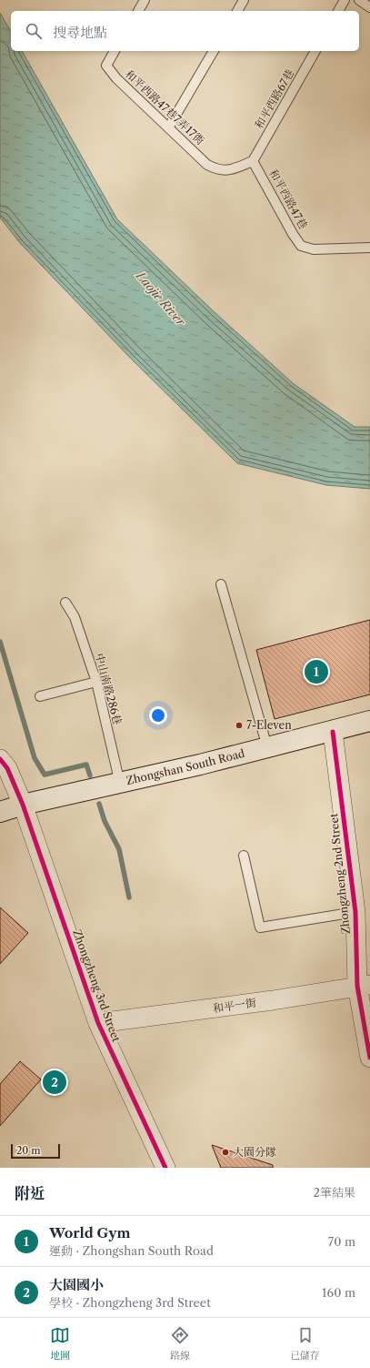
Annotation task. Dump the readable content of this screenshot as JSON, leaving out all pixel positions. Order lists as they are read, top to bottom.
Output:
{
  "streets": {
    "main road": ["Zhongshan South Road"],
    "street": ["Zhongzheng 2nd Street", "Zhongzheng 3rd Street", "和平一街"],
    "lane": [
      "和平西路67巷",
      "和平西路47巷7弄17衖",
      "和平西路47巷",
      "中山南路286巷"
    ]
  },
  "crossings": [
    ["和平西路67巷", "和平西路47巷7弄17衖"],
    ["和平西路67巷", "和平西路47巷"],
    ["和平西路47巷7弄17衖", "和平西路47巷"],
    ["中山南路286巷", "Zhongshan South Road"],
    ["Zhongshan South Road", "Zhongzheng 2nd Street"],
    ["Zhongshan South Road", "Zhongzheng 3rd Street"],
    ["Zhongzheng 2nd Street", "和平一街"],
    ["Zhongzheng 3rd Street", "和平一街"]
  ],
  "water": ["Laojie River"],
  "places": ["7-Eleven", "大園分隊"],
  "scale_bar": "20 m",
  "page": {
    "search": "搜尋地點",
    "pins": ["1", "2"],
    "scale": "20 m",
    "heading": ["附近", "2筆結果"],
    "list": [
      {
        "mark": "1",
        "name": "World Gym",
        "note": "運動 · Zhongshan South Road",
        "value": "70 m"
      },
      {
        "mark": "2",
        "name": "大園國小",
        "note": "學校 · Zhongzheng 3rd Street",
        "value": "160 m"
      }
    ],
    "nav": ["地圖", "路線", "已儲存"]
  }
}
